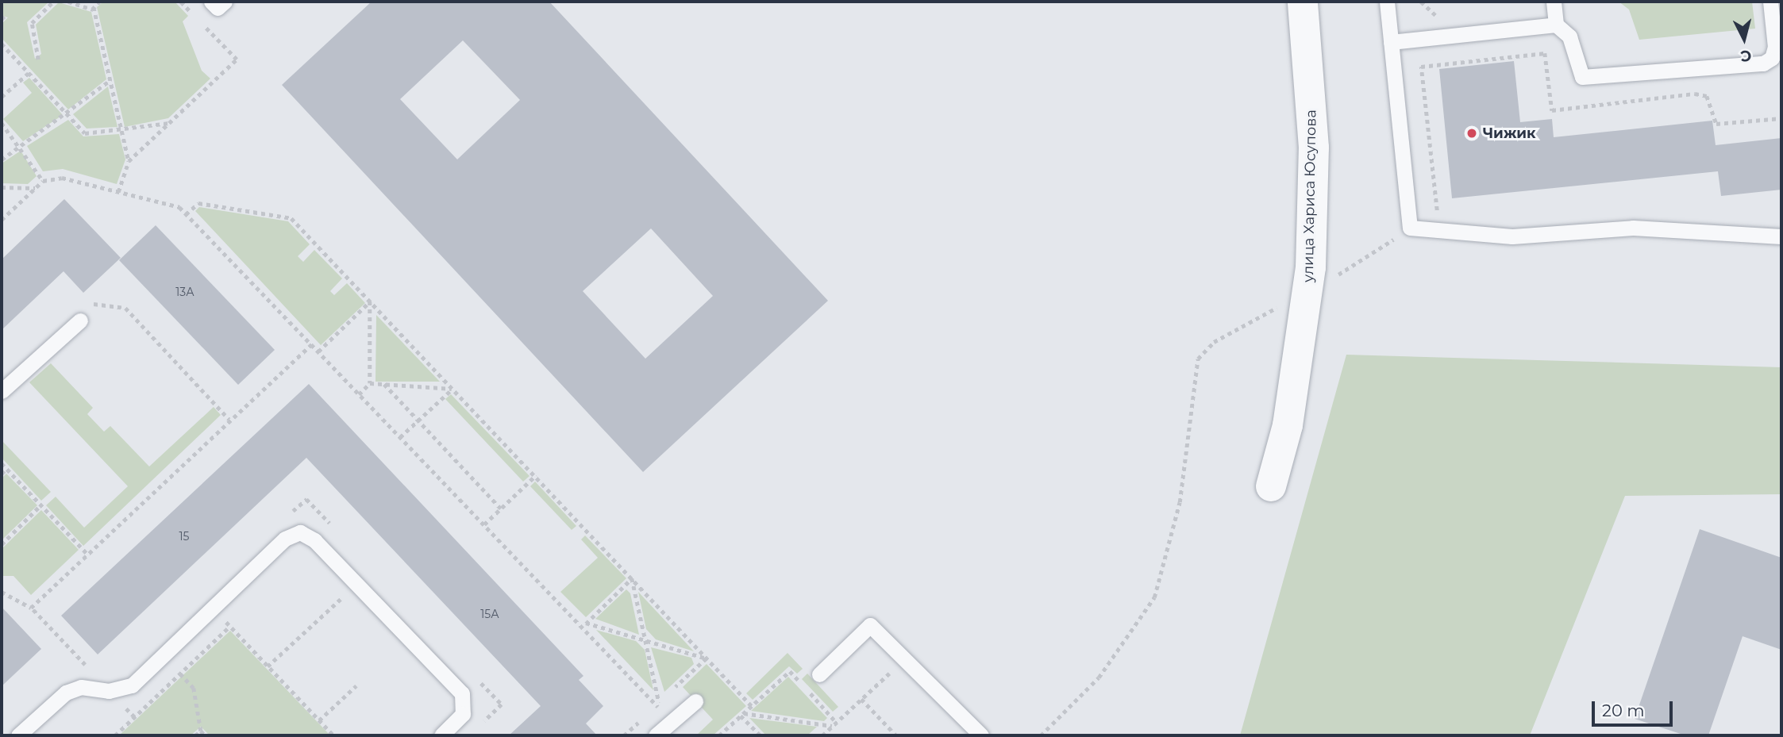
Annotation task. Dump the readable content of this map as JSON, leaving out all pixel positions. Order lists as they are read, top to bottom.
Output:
{
  "streets": {
    "street": ["улица Хариса Юсупова"]
  },
  "places": ["Чижик"],
  "house_numbers": ["13А", "15", "15А"],
  "scale_bar": "20 m",
  "north": "bottom"
}
